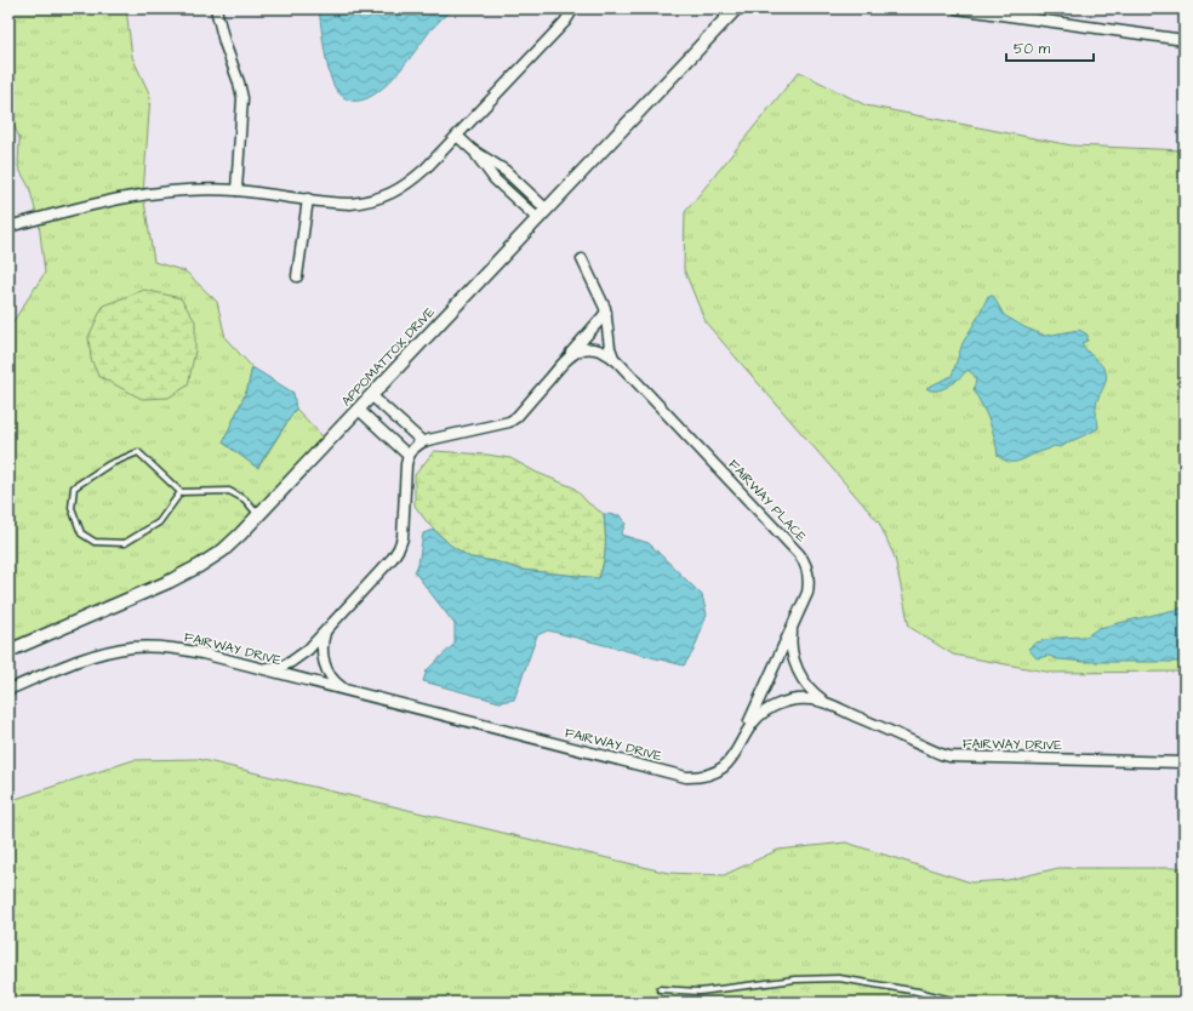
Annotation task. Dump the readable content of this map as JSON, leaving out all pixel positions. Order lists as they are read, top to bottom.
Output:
{
  "streets": {
    "street": ["APPOMATTOX DRIVE", "FAIRWAY PLACE", "FAIRWAY DRIVE"]
  },
  "crossings": [
    ["FAIRWAY PLACE", "FAIRWAY DRIVE"]
  ],
  "scale_bar": "50 m"
}
